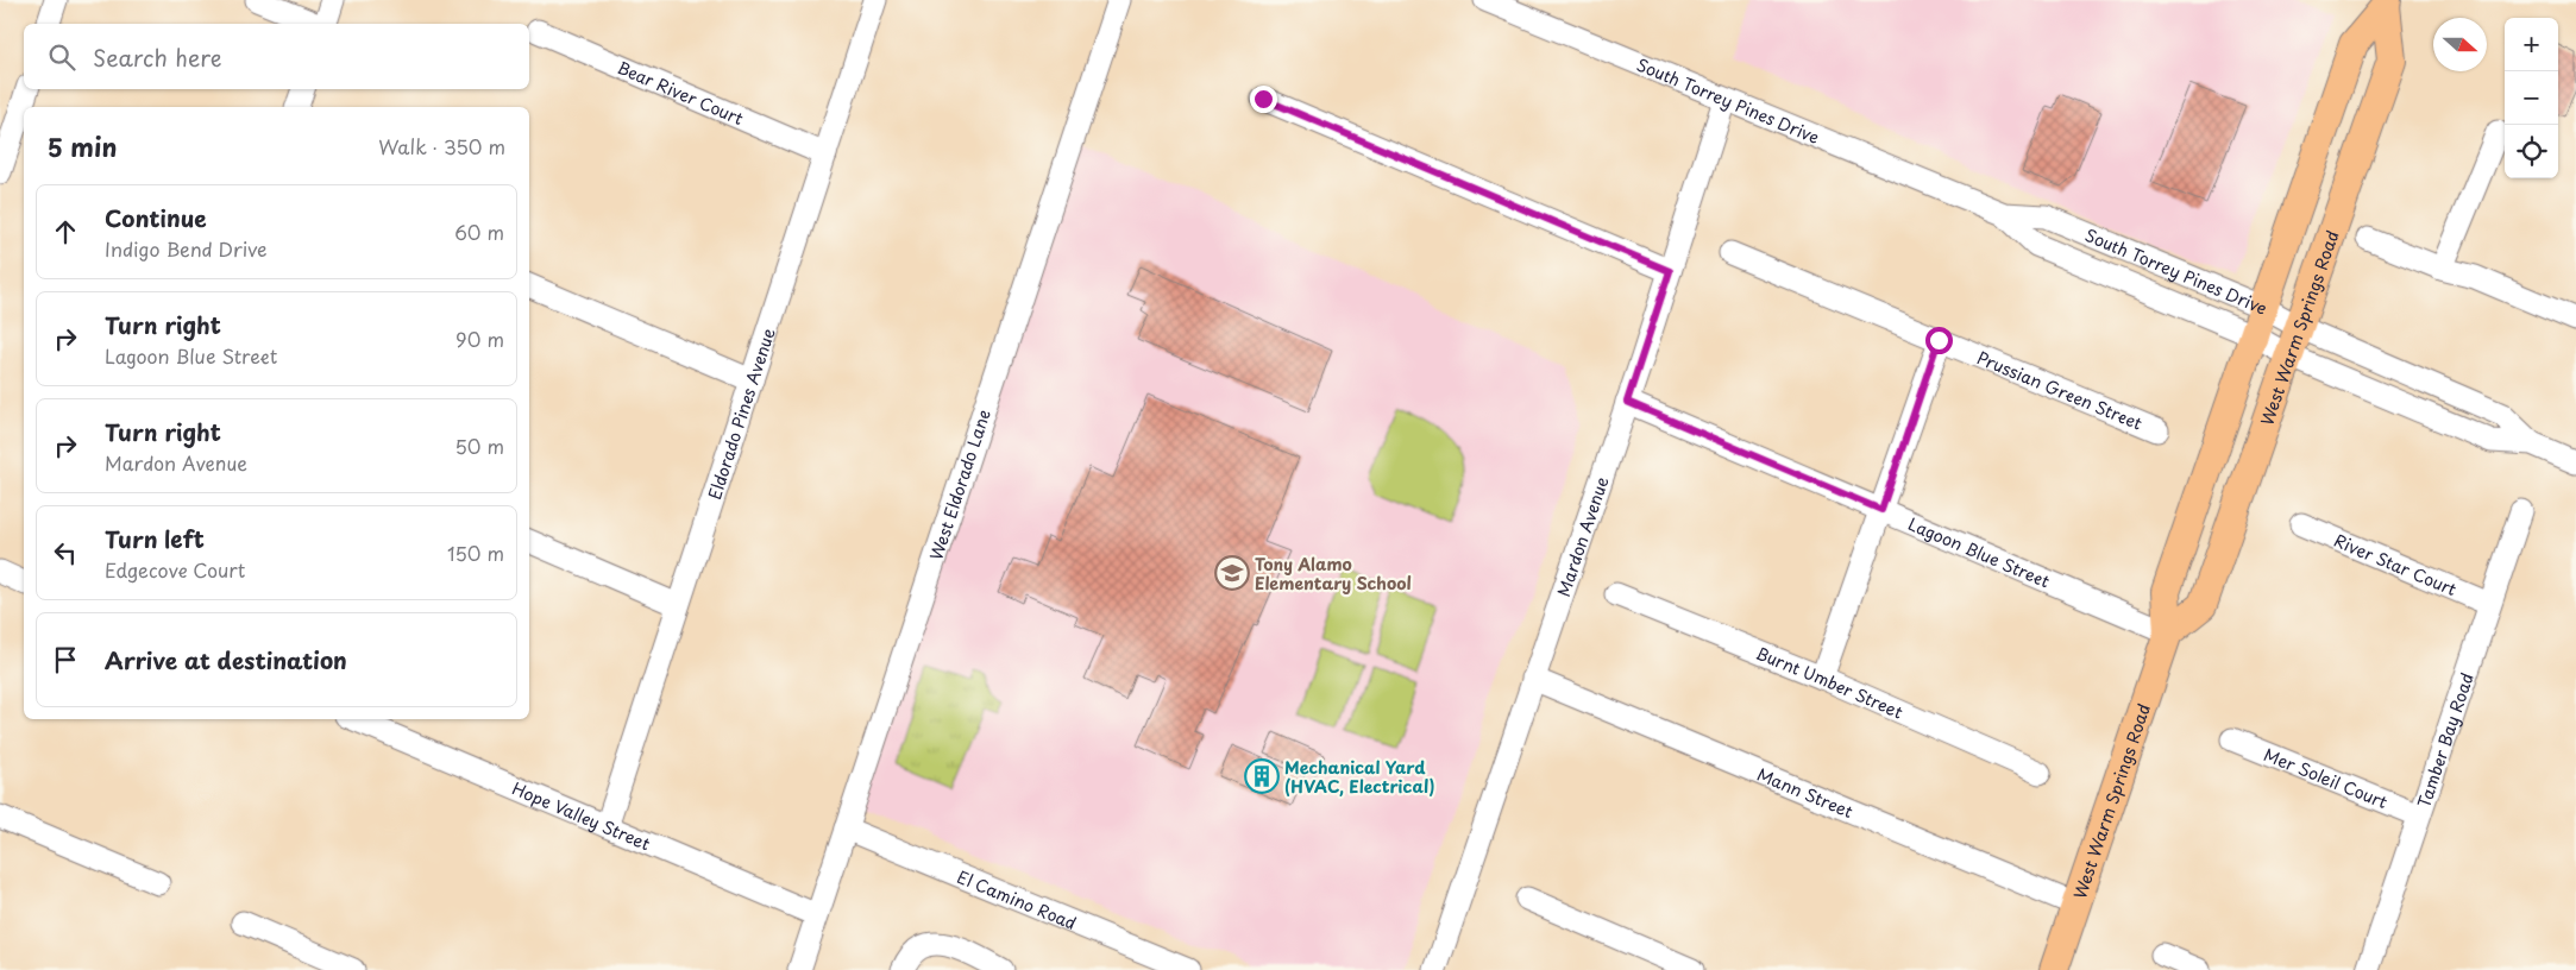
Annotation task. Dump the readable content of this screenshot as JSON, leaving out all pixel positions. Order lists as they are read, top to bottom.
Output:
{
  "streets": {
    "main road": ["West Warm Springs Road"],
    "street": [
      "Bear River Court",
      "South Torrey Pines Drive",
      "Prussian Green Street",
      "Eldorado Pines Avenue",
      "West Eldorado Lane",
      "Mardon Avenue",
      "Lagoon Blue Street",
      "River Star Court",
      "Burnt Umber Street",
      "Tamber Bay Road",
      "Mer Soleil Court",
      "Mann Street",
      "Hope Valley Street",
      "El Camino Road"
    ]
  },
  "crossings": [
    ["Bear River Court", "Eldorado Pines Avenue"],
    ["South Torrey Pines Drive", "West Warm Springs Road"],
    ["South Torrey Pines Drive", "Mardon Avenue"],
    ["West Warm Springs Road", "Lagoon Blue Street"],
    ["West Warm Springs Road", "Mann Street"],
    ["Eldorado Pines Avenue", "Hope Valley Street"],
    ["West Eldorado Lane", "Hope Valley Street"],
    ["West Eldorado Lane", "El Camino Road"],
    ["Mardon Avenue", "Lagoon Blue Street"],
    ["Mardon Avenue", "Mann Street"],
    ["River Star Court", "Tamber Bay Road"],
    ["Tamber Bay Road", "Mer Soleil Court"]
  ],
  "places": {
    "school or university": ["Tony Alamo Elementary School"],
    "building": ["Mechanical Yard (HVAC, Electrical)"]
  },
  "north": "right",
  "page": {
    "map_buttons": ["+", "−"],
    "search": "Search here",
    "heading": ["5 min", "Walk · 350 m"],
    "list": [
      ["Continue", "Indigo Bend Drive", "60 m"],
      ["Turn right", "Lagoon Blue Street", "90 m"],
      ["Turn right", "Mardon Avenue", "50 m"],
      ["Turn left", "Edgecove Court", "150 m"],
      "Arrive at destination"
    ]
  }
}
